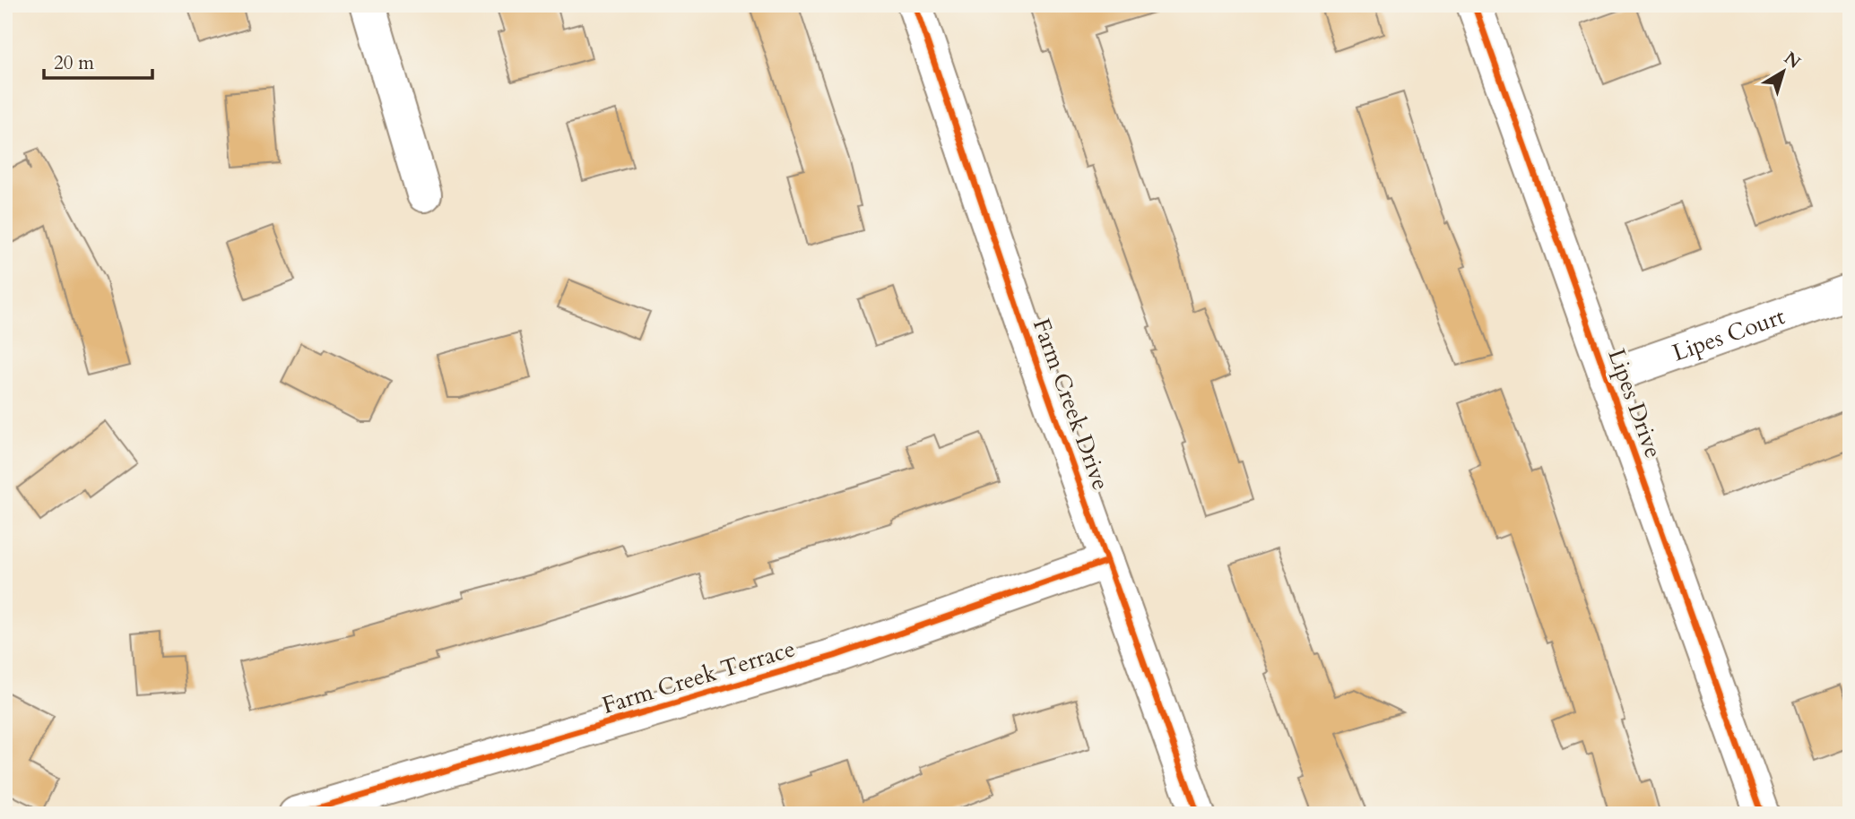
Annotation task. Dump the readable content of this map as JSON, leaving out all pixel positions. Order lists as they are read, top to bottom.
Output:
{
  "streets": {
    "street": [
      "Lipes Court",
      "Lipes Drive",
      "Farm Creek Drive",
      "Farm Creek Terrace"
    ]
  },
  "crossings": [
    ["Lipes Court", "Lipes Drive"],
    ["Farm Creek Drive", "Farm Creek Terrace"]
  ],
  "scale_bar": "20 m",
  "north": "top right"
}
